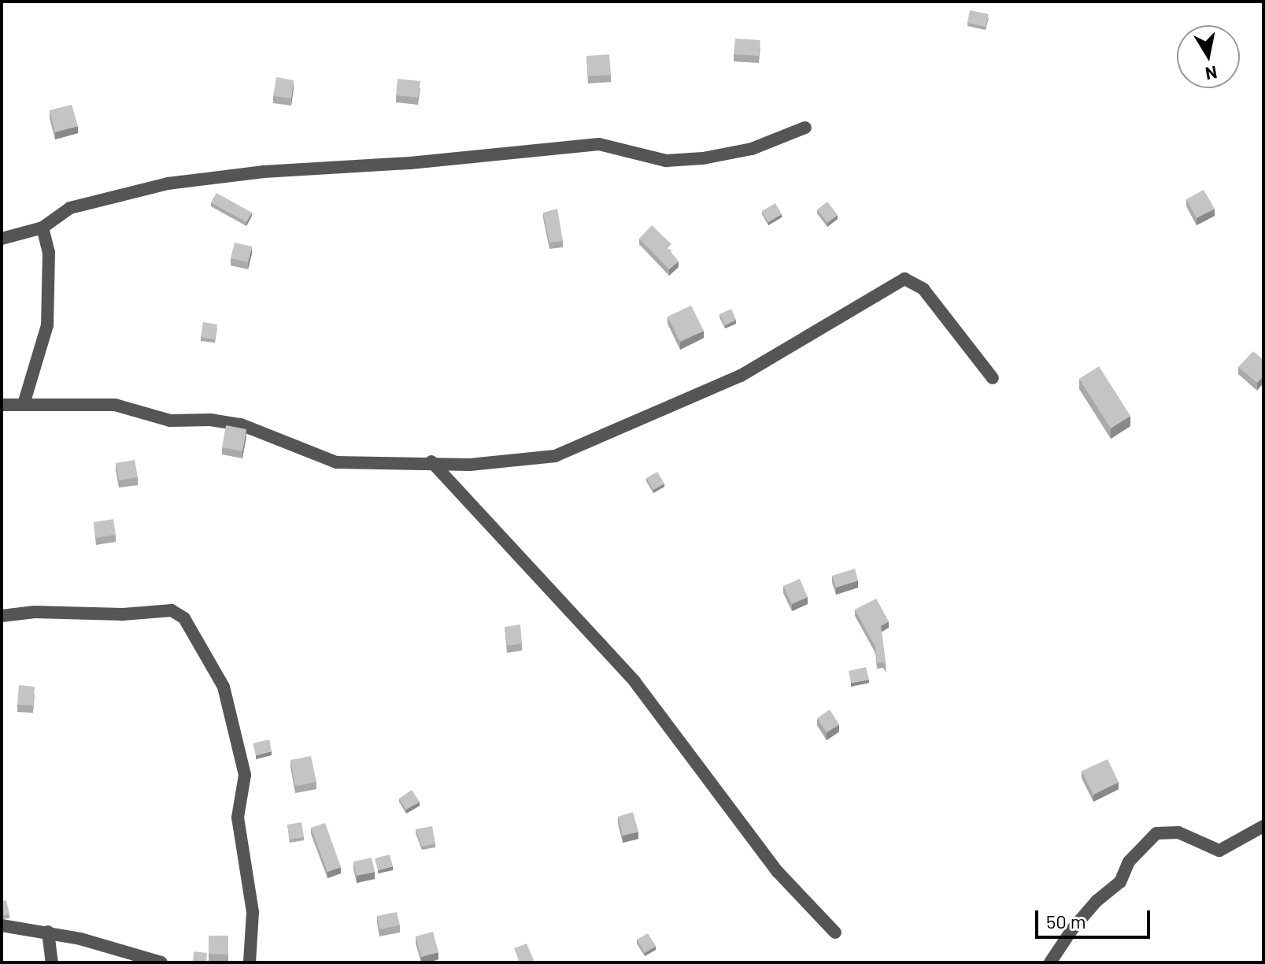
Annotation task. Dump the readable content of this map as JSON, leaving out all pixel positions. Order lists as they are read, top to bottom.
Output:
{
  "scale_bar": "50 m",
  "north": "bottom"
}
